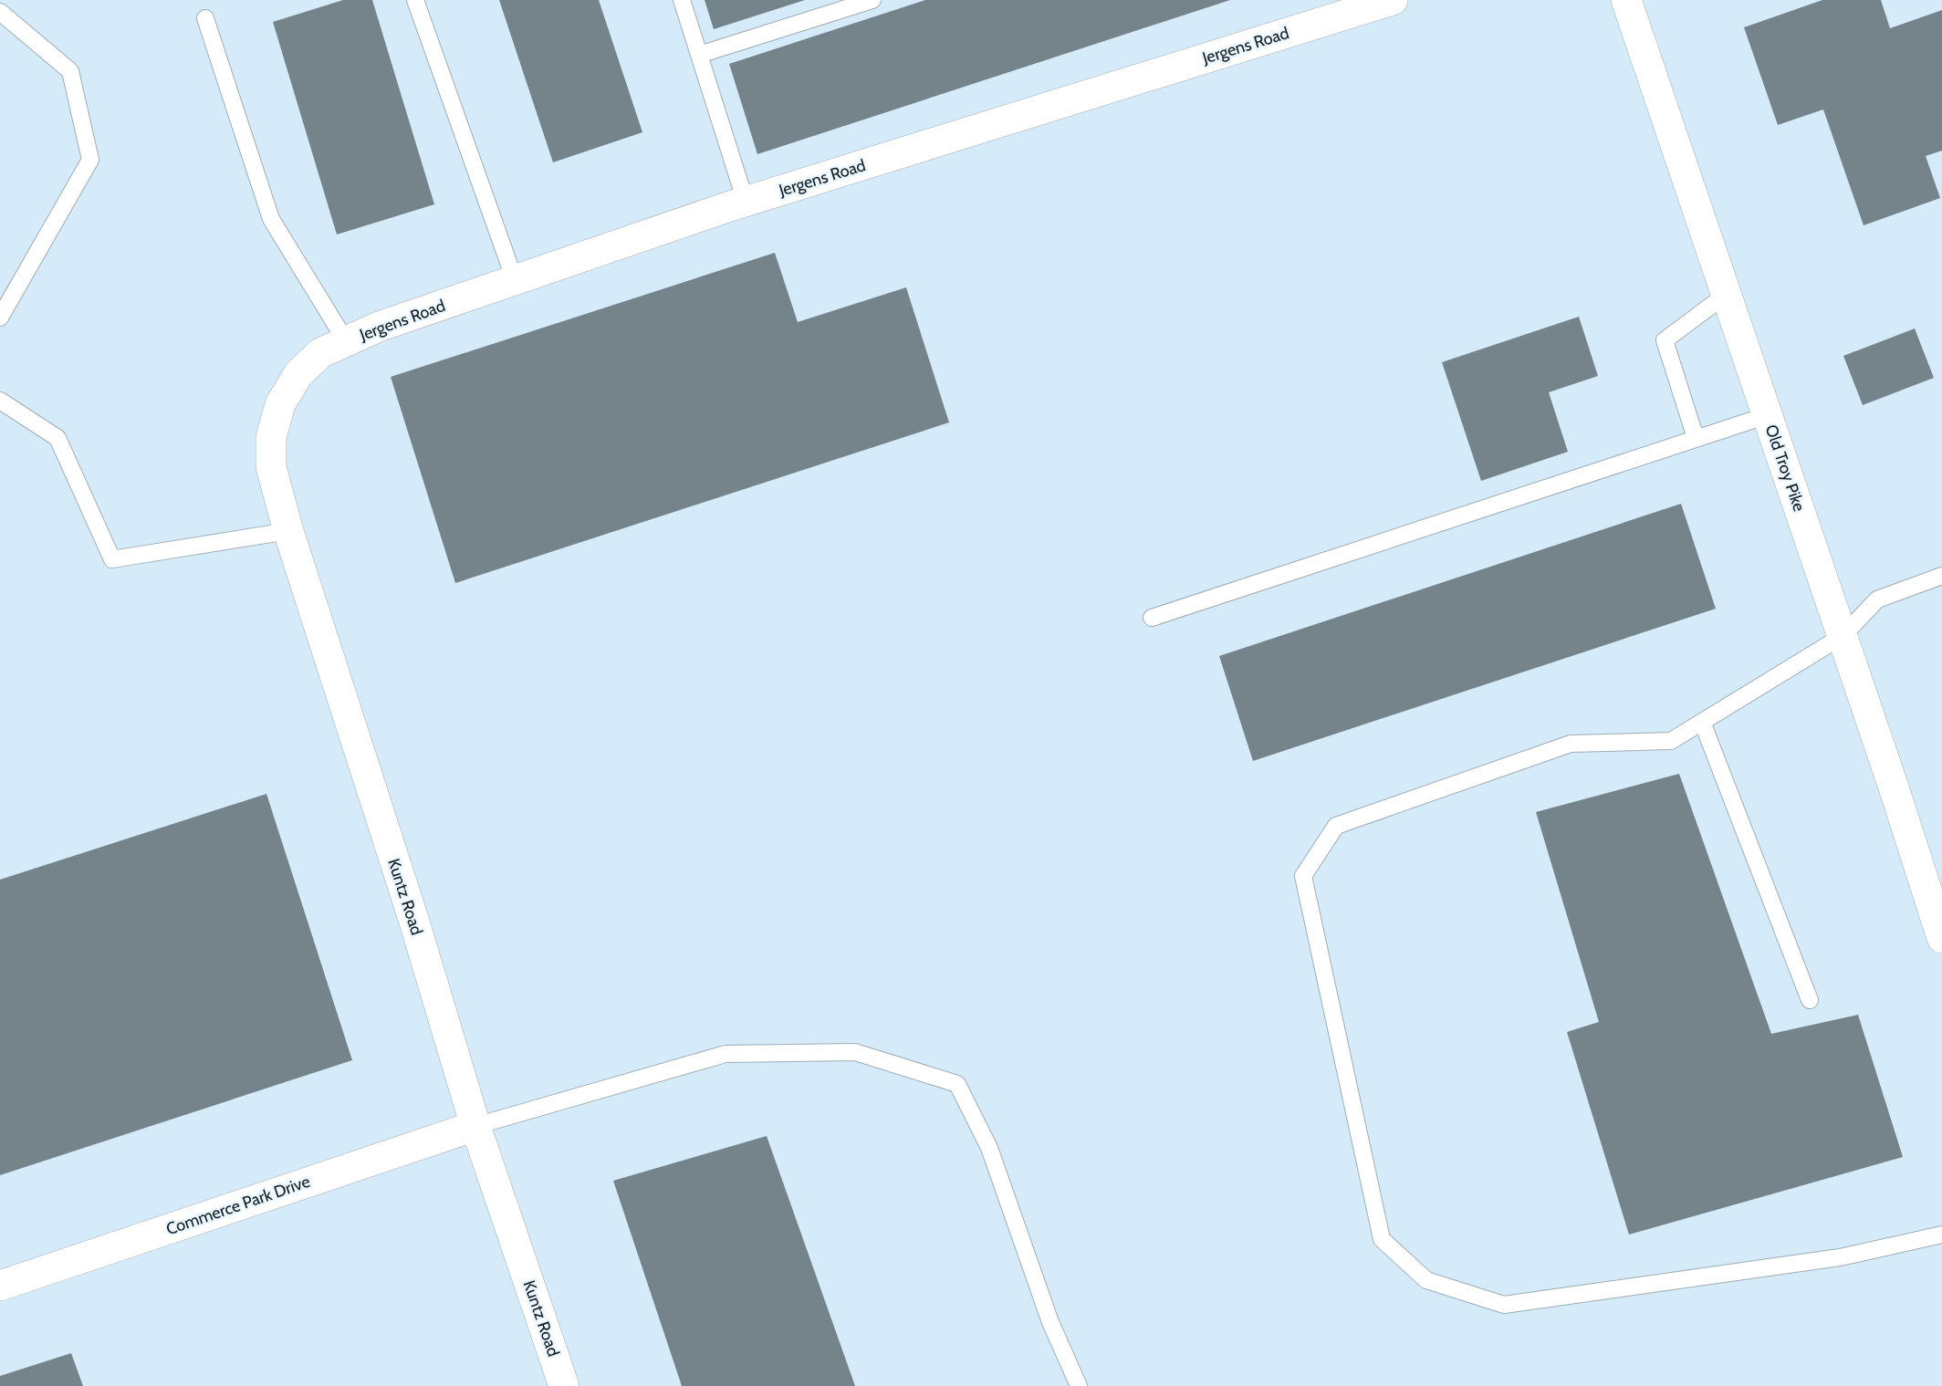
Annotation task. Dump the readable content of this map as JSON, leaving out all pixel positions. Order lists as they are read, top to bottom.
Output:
{
  "streets": {
    "street": [
      "Jergens Road",
      "Old Troy Pike",
      "Kuntz Road",
      "Commerce Park Drive"
    ]
  },
  "crossings": [
    ["Jergens Road", "Kuntz Road"],
    ["Kuntz Road", "Commerce Park Drive"]
  ]
}
